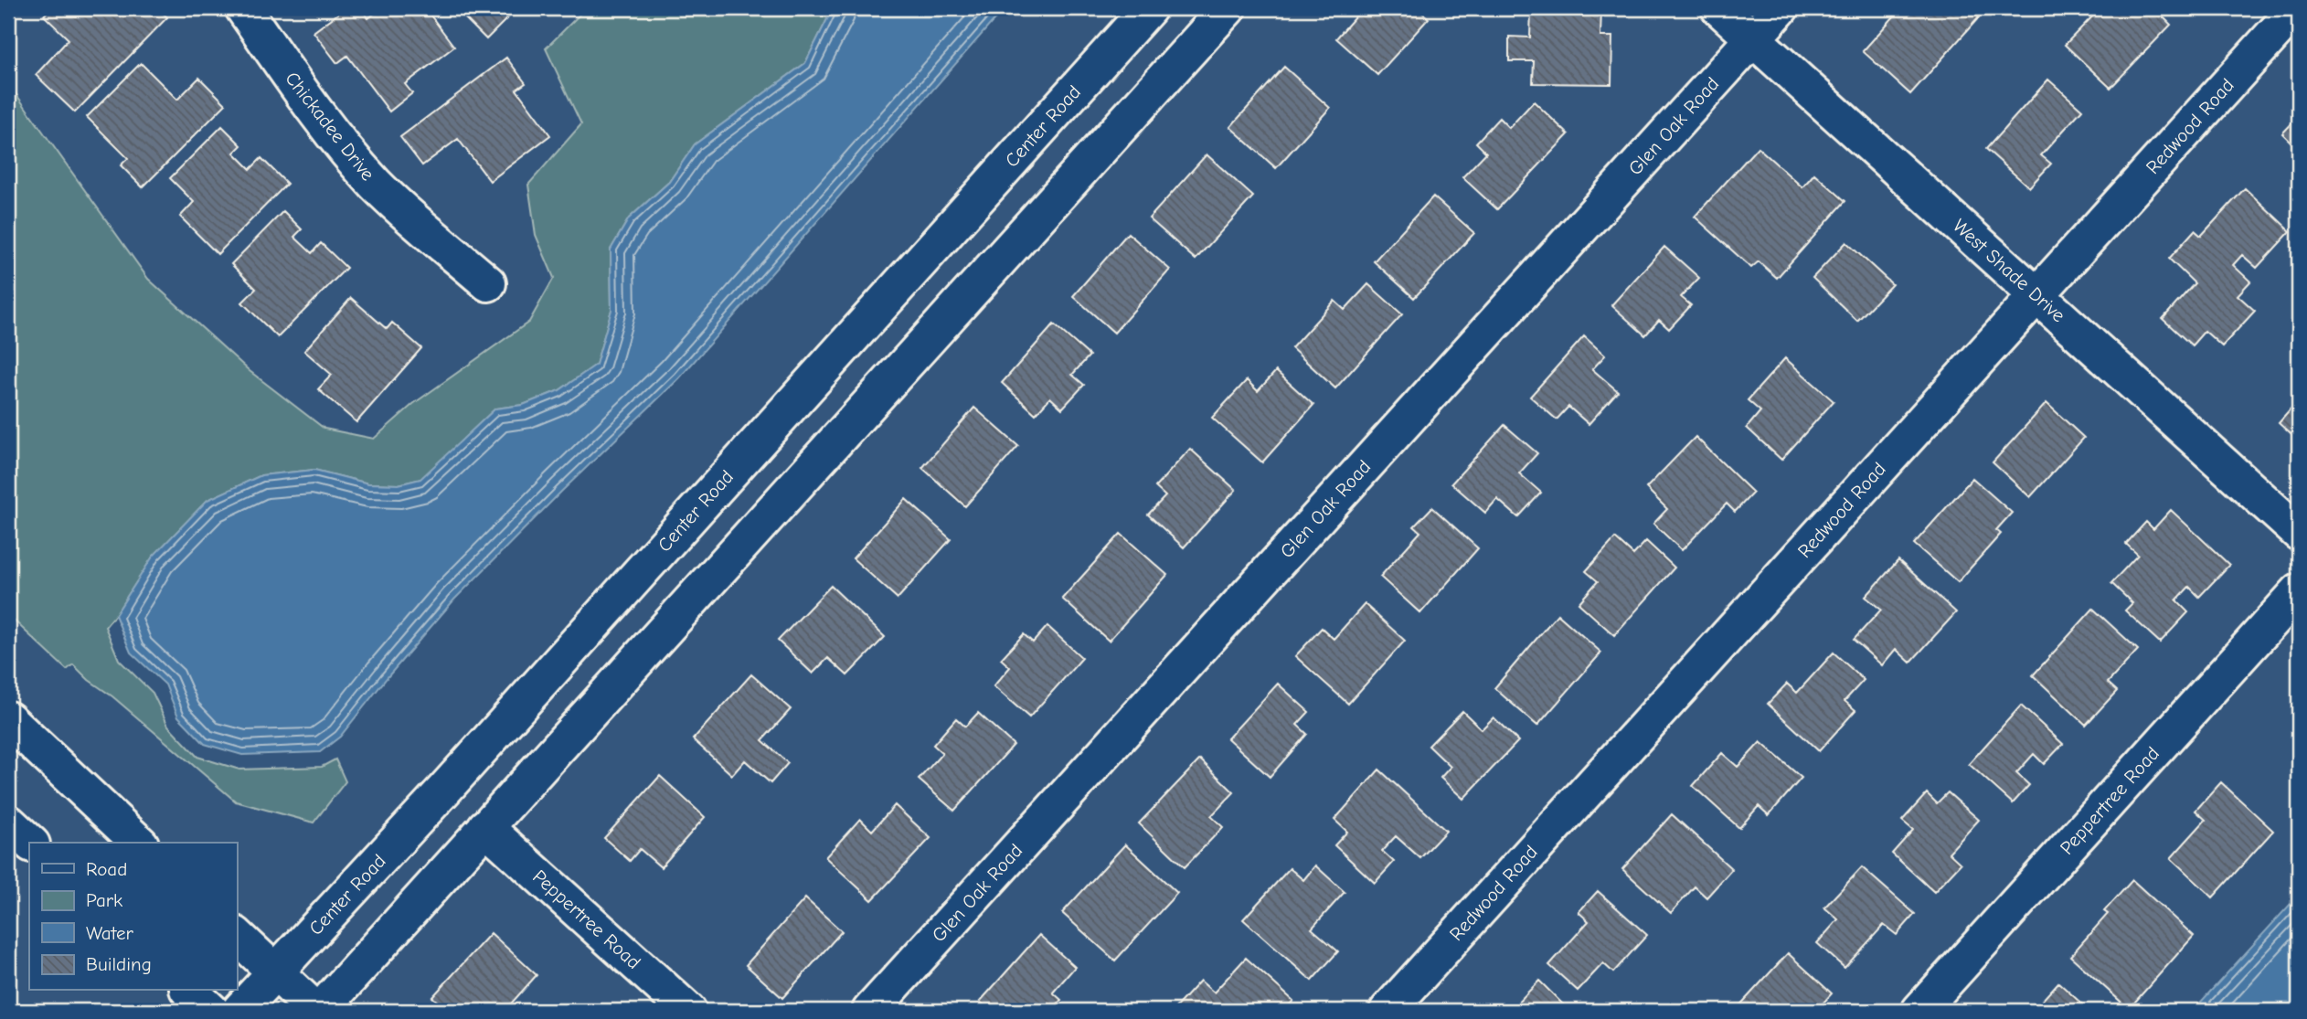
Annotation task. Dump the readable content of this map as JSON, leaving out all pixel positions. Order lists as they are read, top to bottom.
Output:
{
  "streets": {
    "street": [
      "Chickadee Drive",
      "Center Road",
      "Glen Oak Road",
      "Redwood Road",
      "West Shade Drive",
      "Peppertree Road"
    ]
  },
  "crossings": [
    ["Glen Oak Road", "West Shade Drive"],
    ["Redwood Road", "West Shade Drive"]
  ],
  "legend": [
    "Road",
    "Park",
    "Water",
    "Building"
  ]
}
